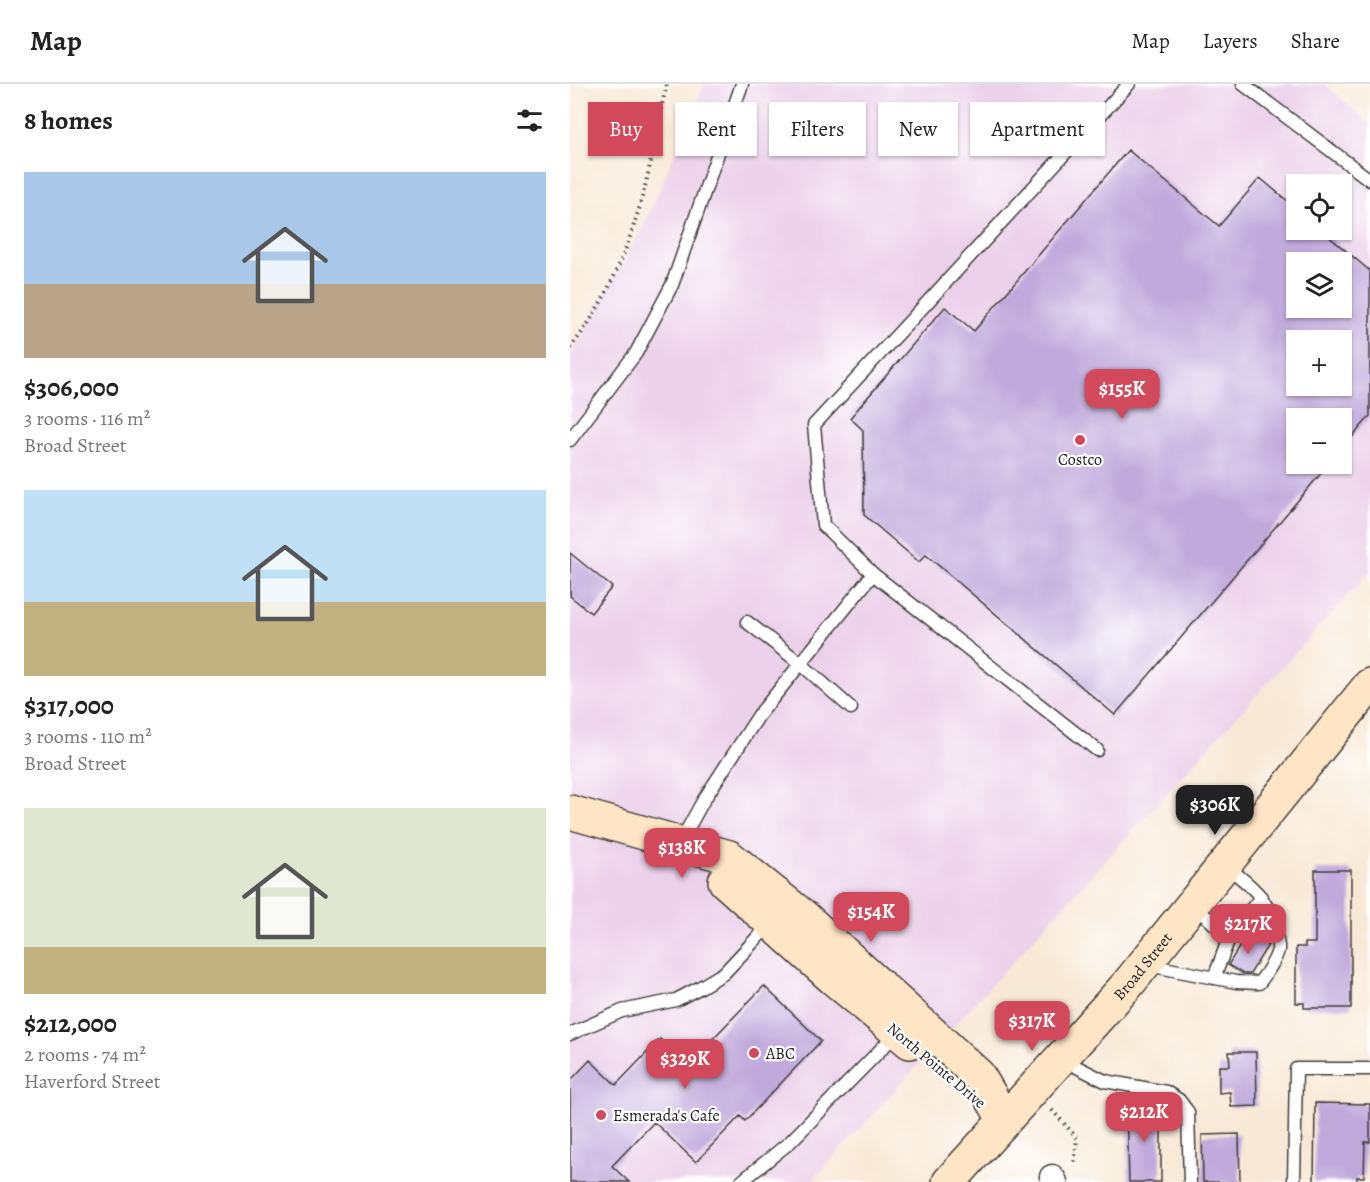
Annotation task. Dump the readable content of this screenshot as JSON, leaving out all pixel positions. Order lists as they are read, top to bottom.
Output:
{
  "streets": {
    "main road": ["Broad Street", "North Pointe Drive"]
  },
  "crossings": [
    ["Broad Street", "North Pointe Drive"]
  ],
  "places": ["Costco", "ABC", "Esmerada's Cafe"],
  "page": {
    "header": "Map",
    "nav": ["Map", "Layers", "Share"],
    "heading": "8 homes",
    "chip": [
      "Buy",
      "Rent",
      "Filters",
      "New",
      "Apartment"
    ],
    "list": [
      {
        "name": "$306,000",
        "note": "3 rooms · 116 m² · Broad Street"
      },
      {
        "name": "$317,000",
        "note": "3 rooms · 110 m² · Broad Street"
      },
      {
        "name": "$212,000",
        "note": "2 rooms · 74 m² · Haverford Street"
      }
    ],
    "map_buttons": ["+", "−"],
    "price": [
      "$155K",
      "$306K",
      "$138K",
      "$154K",
      "$217K",
      "$317K",
      "$329K",
      "$212K"
    ]
  }
}
